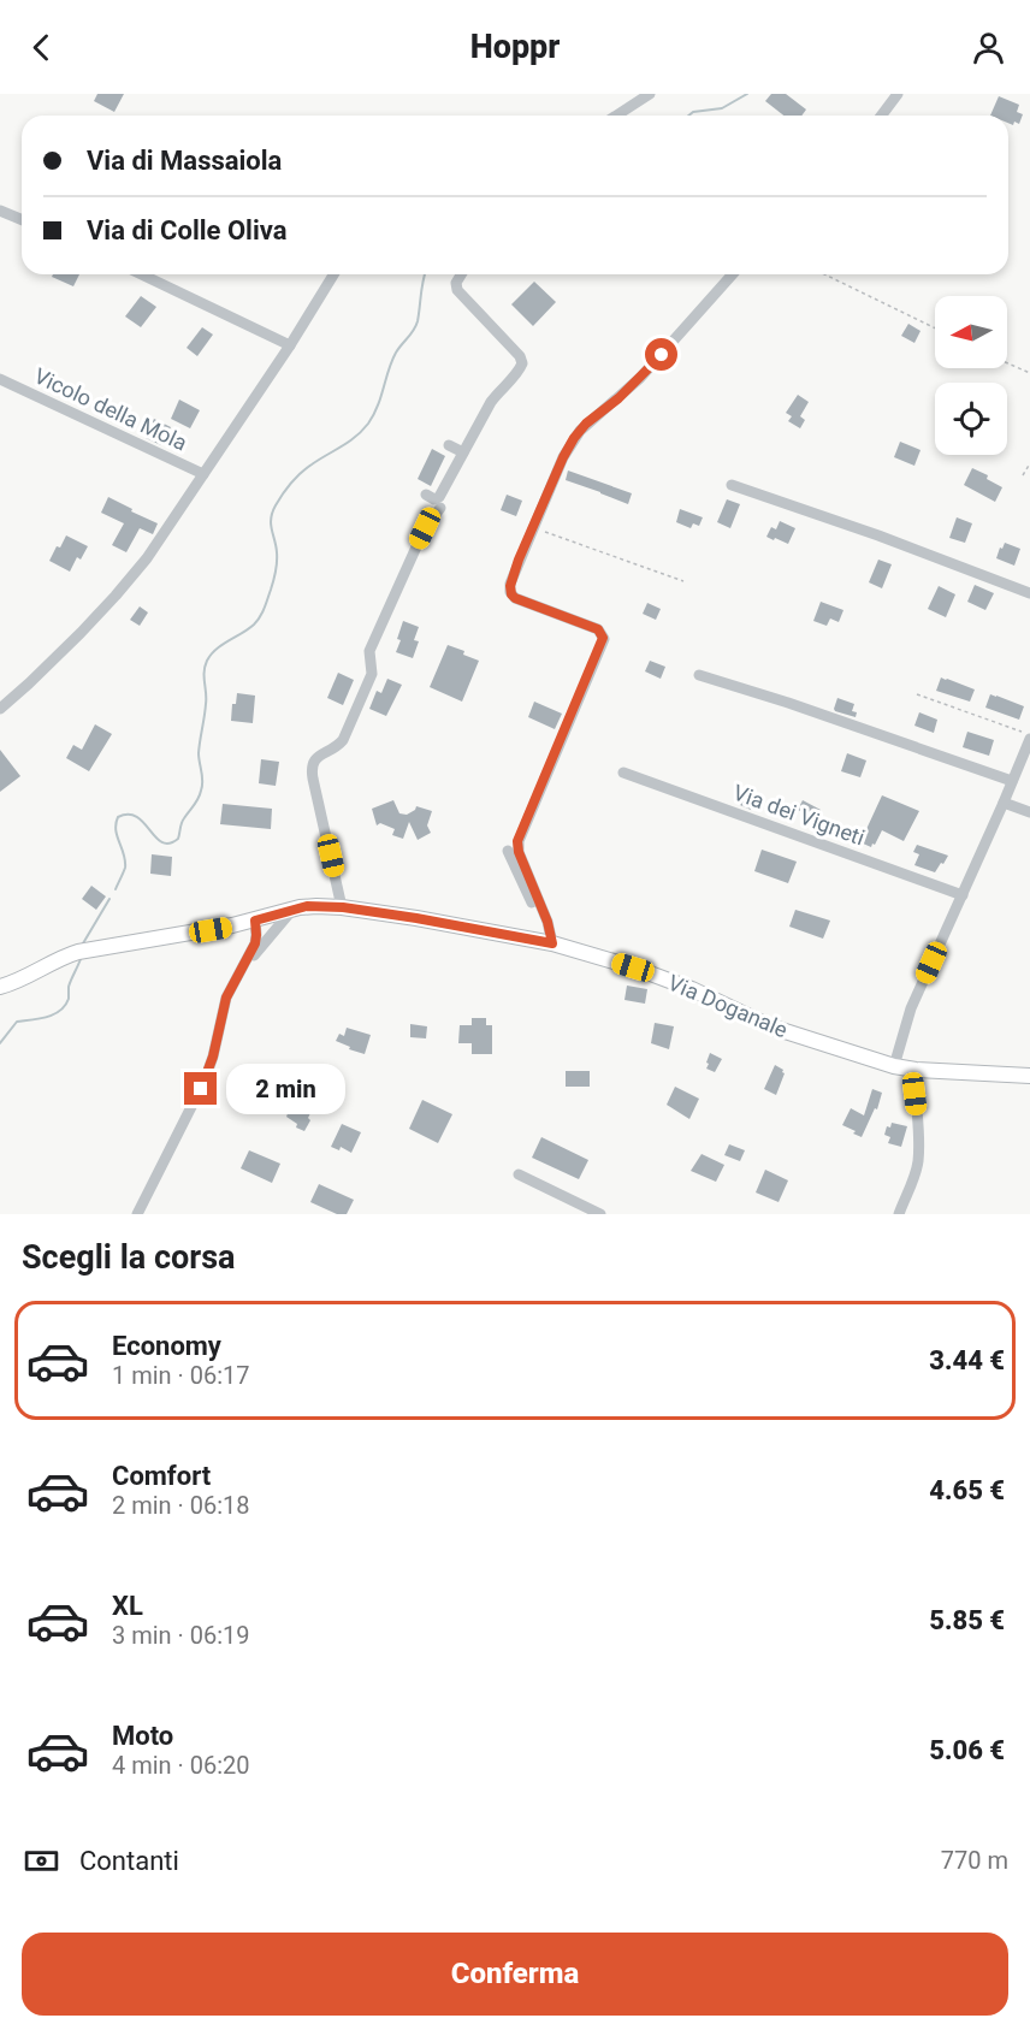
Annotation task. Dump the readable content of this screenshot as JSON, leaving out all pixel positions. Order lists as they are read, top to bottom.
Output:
{
  "streets": {
    "main road": ["Via Doganale"],
    "street": ["Vicolo della Mola", "Via dei Vigneti"]
  },
  "north": "left",
  "page": {
    "header": "Hoppr",
    "banner": ["Via di Massaiola", "Via di Colle Oliva"],
    "bubble": "2 min",
    "heading": "Scegli la corsa",
    "list": [
      {
        "name": "Economy",
        "note": "1 min · 06:17",
        "value": "3.44 €"
      },
      {
        "name": "Comfort",
        "note": "2 min · 06:18",
        "value": "4.65 €"
      },
      {
        "name": "XL",
        "note": "3 min · 06:19",
        "value": "5.85 €"
      },
      {
        "name": "Moto",
        "note": "4 min · 06:20",
        "value": "5.06 €"
      }
    ],
    "pay": ["Contanti", "770 m"],
    "buttons": "Conferma"
  }
}
